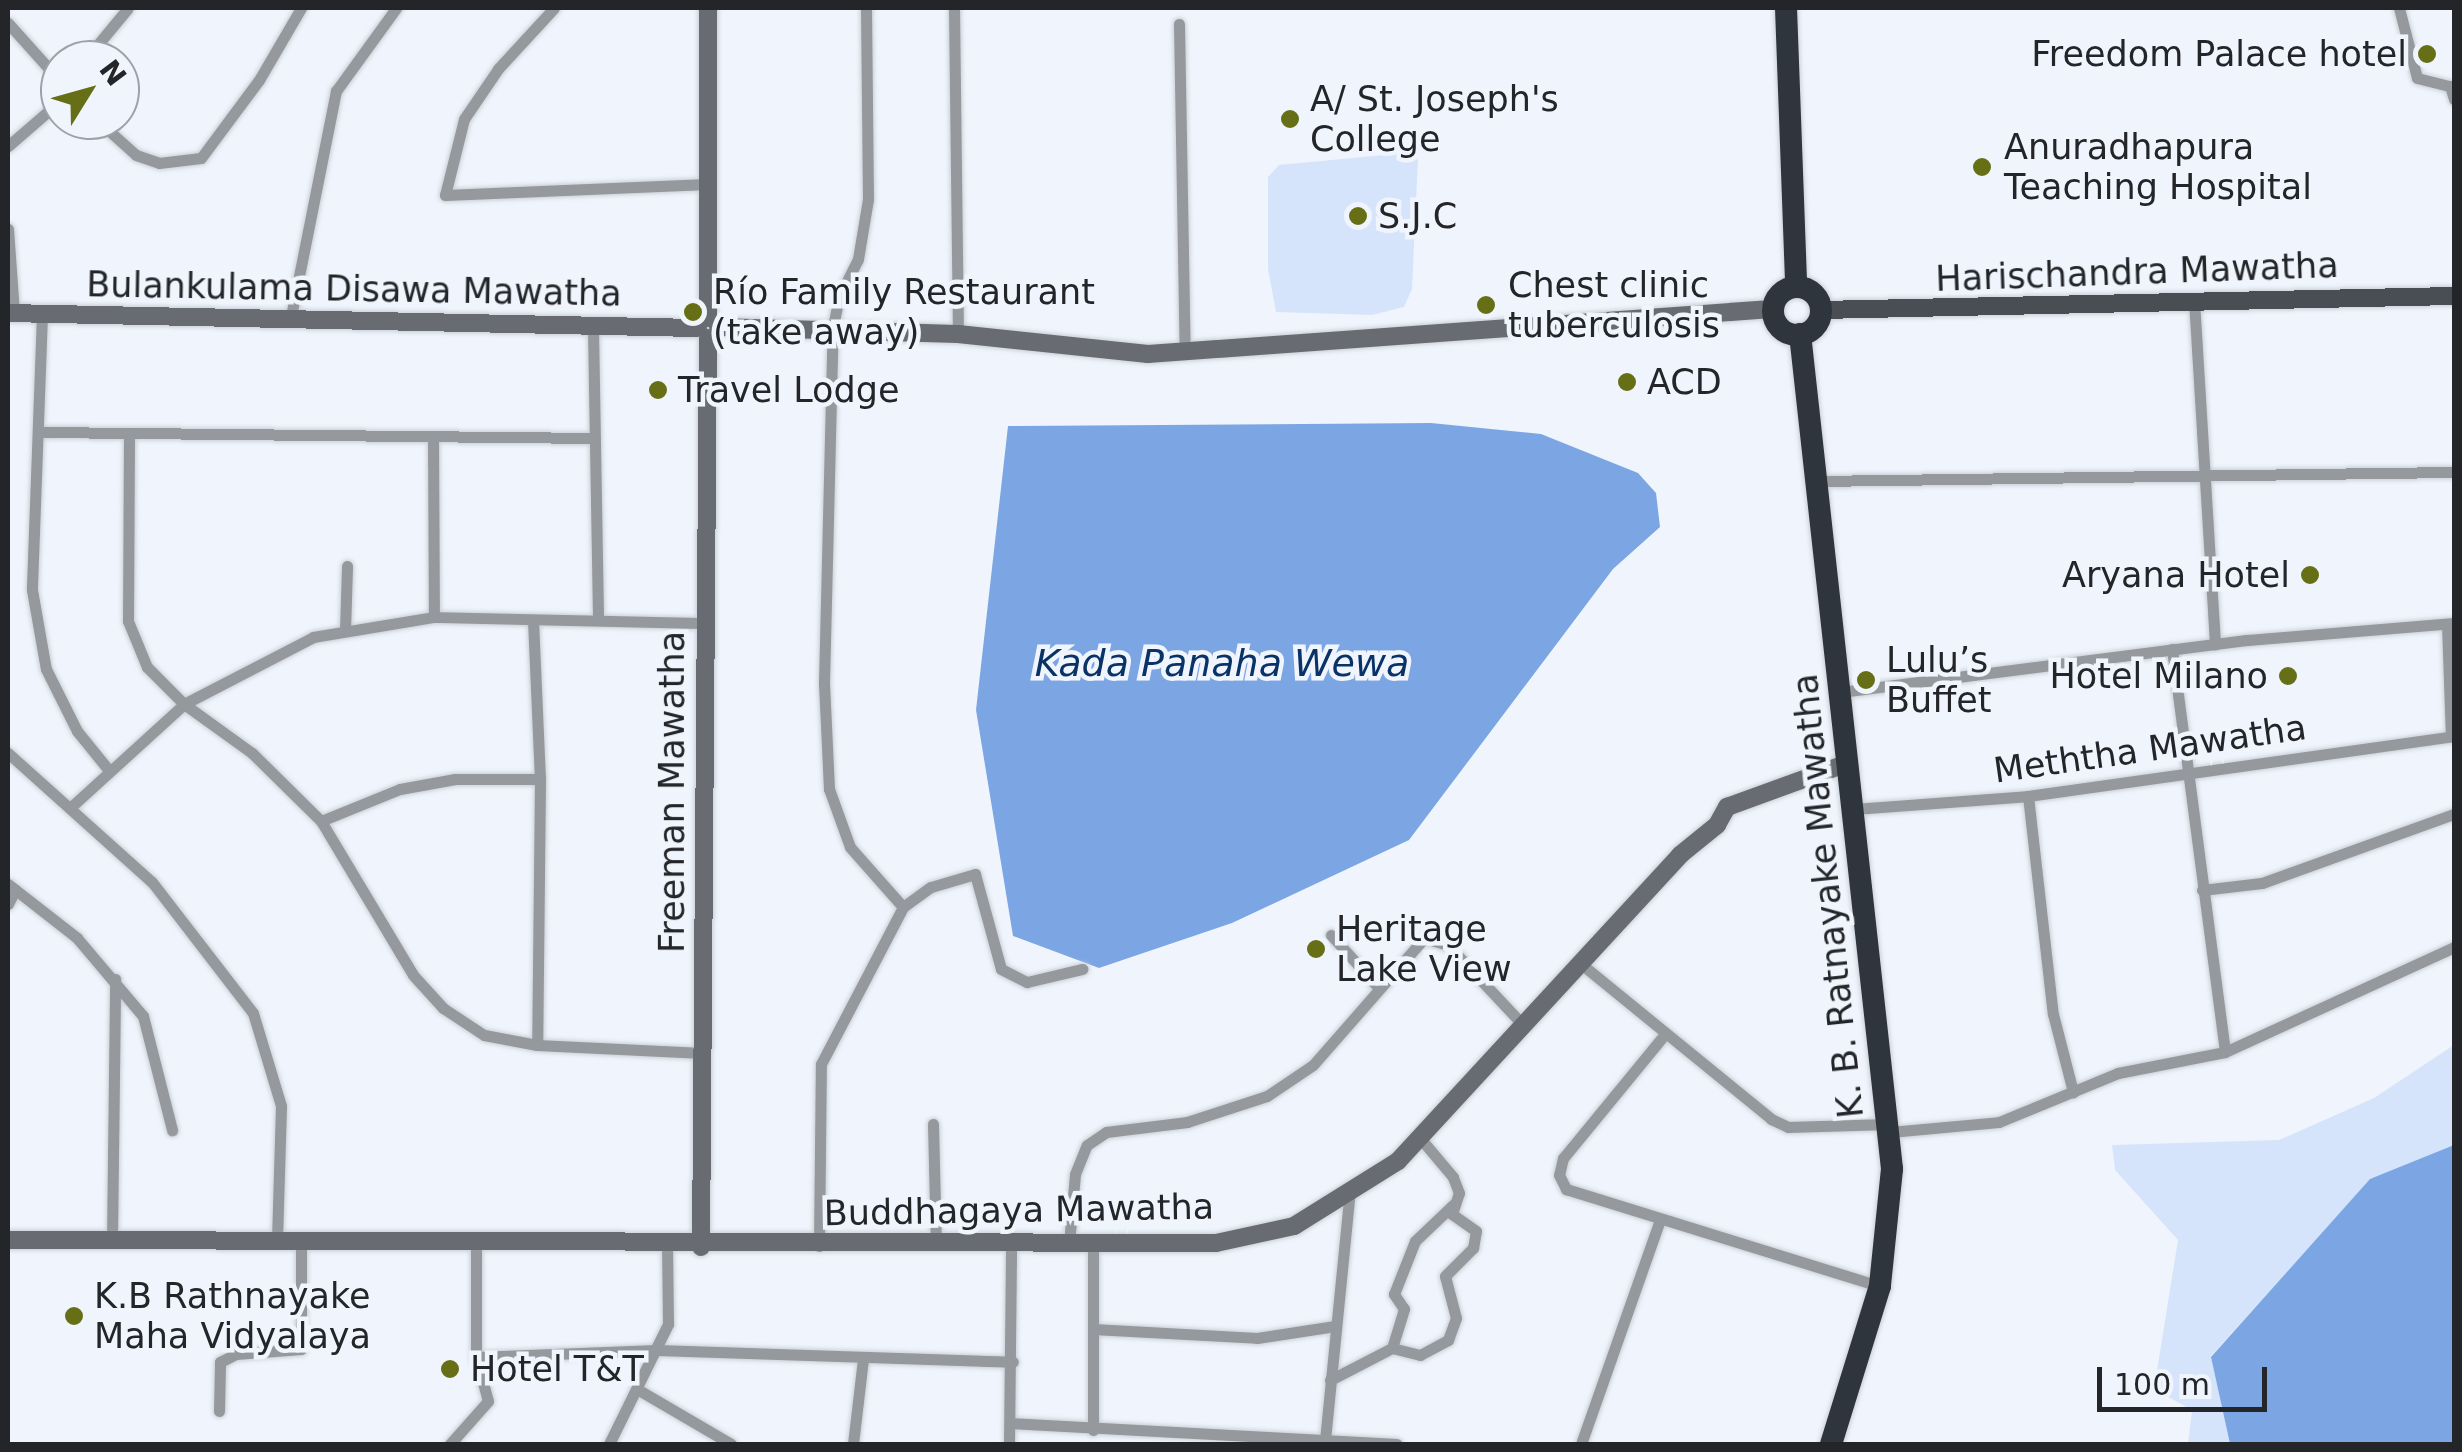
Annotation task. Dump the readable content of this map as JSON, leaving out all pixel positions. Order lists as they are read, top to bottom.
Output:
{
  "streets": {
    "highway": ["K. B. Ratnayake Mawatha"],
    "main road": [
      "Harischandra Mawatha",
      "Bulankulama Disawa Mawatha",
      "Freeman Mawatha",
      "Buddhagaya Mawatha"
    ],
    "street": ["Meththa Mawatha"]
  },
  "crossings": [
    ["Harischandra Mawatha", "Bulankulama Disawa Mawatha"],
    ["Harischandra Mawatha", "K. B. Ratnayake Mawatha"],
    ["Bulankulama Disawa Mawatha", "Freeman Mawatha"],
    ["Bulankulama Disawa Mawatha", "K. B. Ratnayake Mawatha"],
    ["Meththa Mawatha", "K. B. Ratnayake Mawatha"],
    ["Freeman Mawatha", "Buddhagaya Mawatha"],
    ["K. B. Ratnayake Mawatha", "Buddhagaya Mawatha"]
  ],
  "water": ["Kada Panaha Wewa"],
  "places": [
    "Freedom Palace hotel",
    "A/ St. Joseph's College",
    "Anuradhapura Teaching Hospital",
    "S.J.C",
    "Chest clinic tuberculosis",
    "Río Family Restaurant (take away)",
    "ACD",
    "Travel Lodge",
    "Aryana Hotel",
    "Hotel Milano",
    "Lulu’s Buffet",
    "Heritage Lake View",
    "K.B Rathnayake Maha Vidyalaya",
    "Hotel T&T"
  ],
  "scale_bar": "100 m",
  "north": "top right"
}
